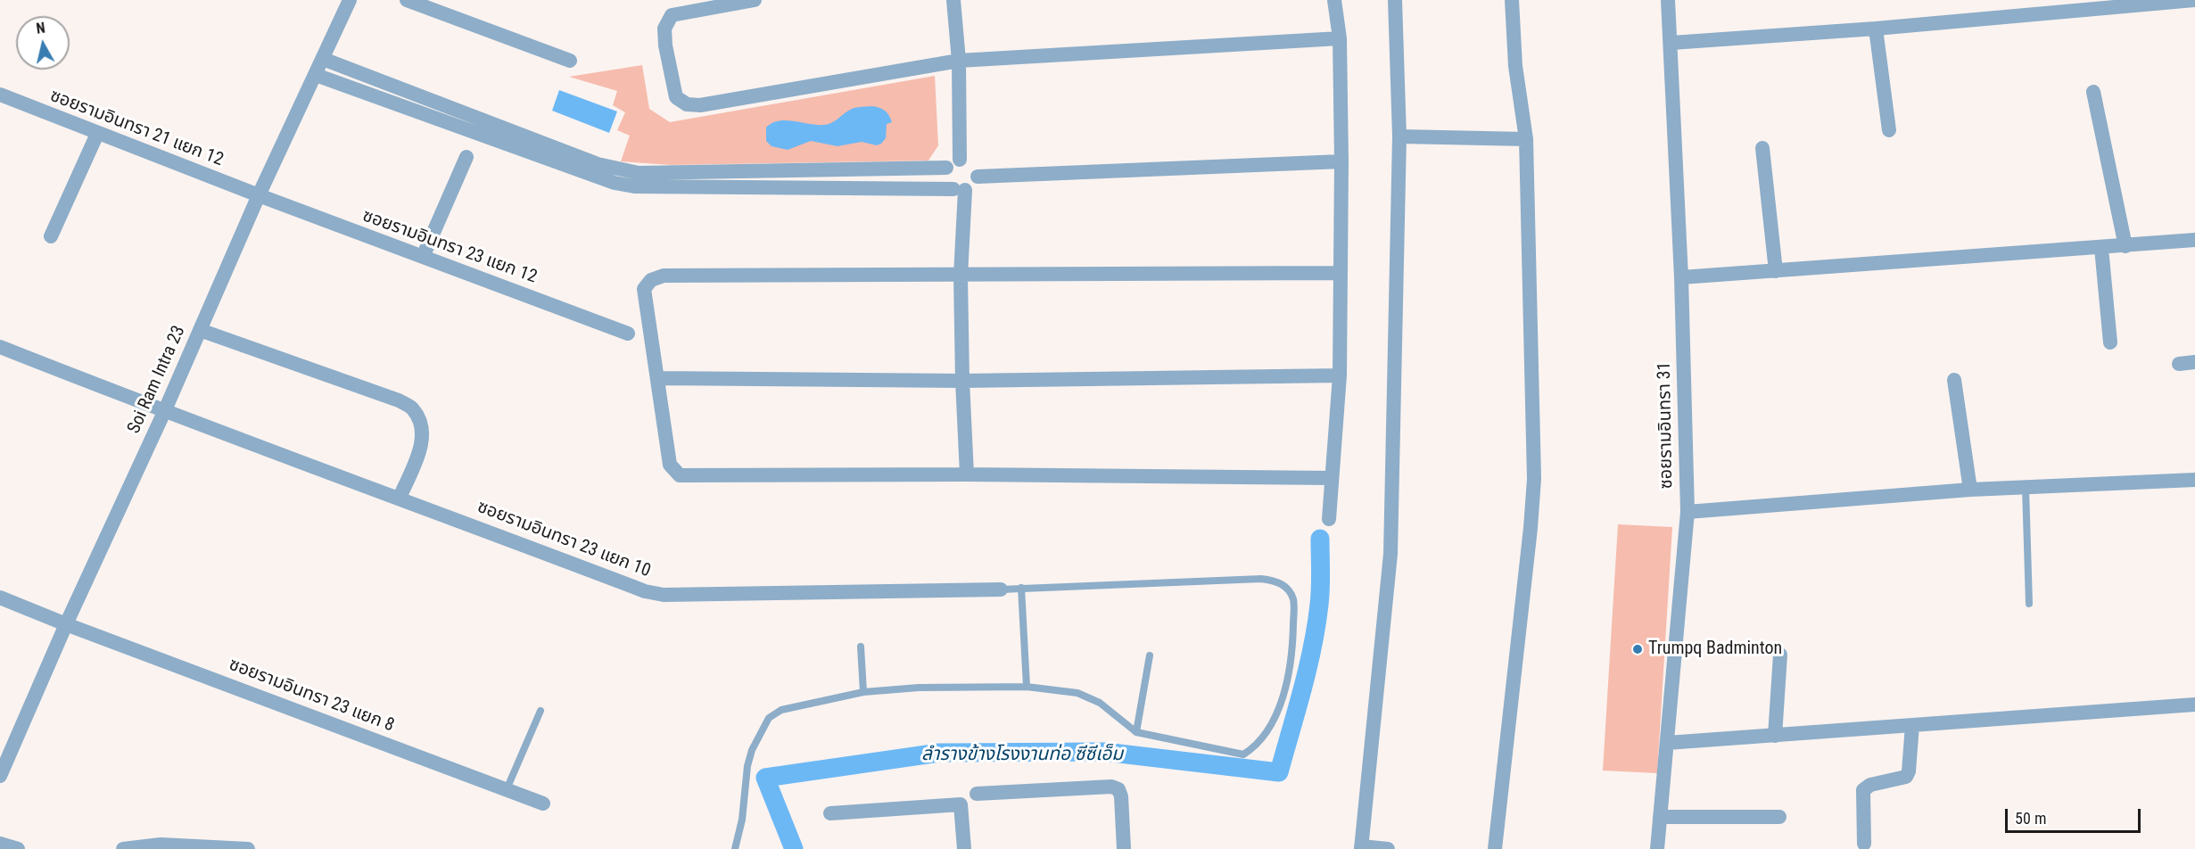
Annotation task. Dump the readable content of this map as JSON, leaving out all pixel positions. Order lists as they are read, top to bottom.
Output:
{
  "streets": {
    "street": [
      "ซอยรามอินทรา 21 แยก 12",
      "ซอยรามอินทรา 23 แยก 12",
      "Soi Ram Intra 23",
      "ซอยรามอินทรา 31",
      "ซอยรามอินทรา 23 แยก 10",
      "ซอยรามอินทรา 23 แยก 8"
    ]
  },
  "crossings": [
    ["ซอยรามอินทรา 21 แยก 12", "ซอยรามอินทรา 23 แยก 12"],
    ["ซอยรามอินทรา 21 แยก 12", "Soi Ram Intra 23"],
    ["ซอยรามอินทรา 23 แยก 12", "Soi Ram Intra 23"],
    ["Soi Ram Intra 23", "ซอยรามอินทรา 23 แยก 10"],
    ["Soi Ram Intra 23", "ซอยรามอินทรา 23 แยก 8"]
  ],
  "water": ["ลำรางข้างโรงงานท่อ ซีซีเอ็ม"],
  "places": ["Trumpq Badminton"],
  "scale_bar": "50 m",
  "north": "top"
}
